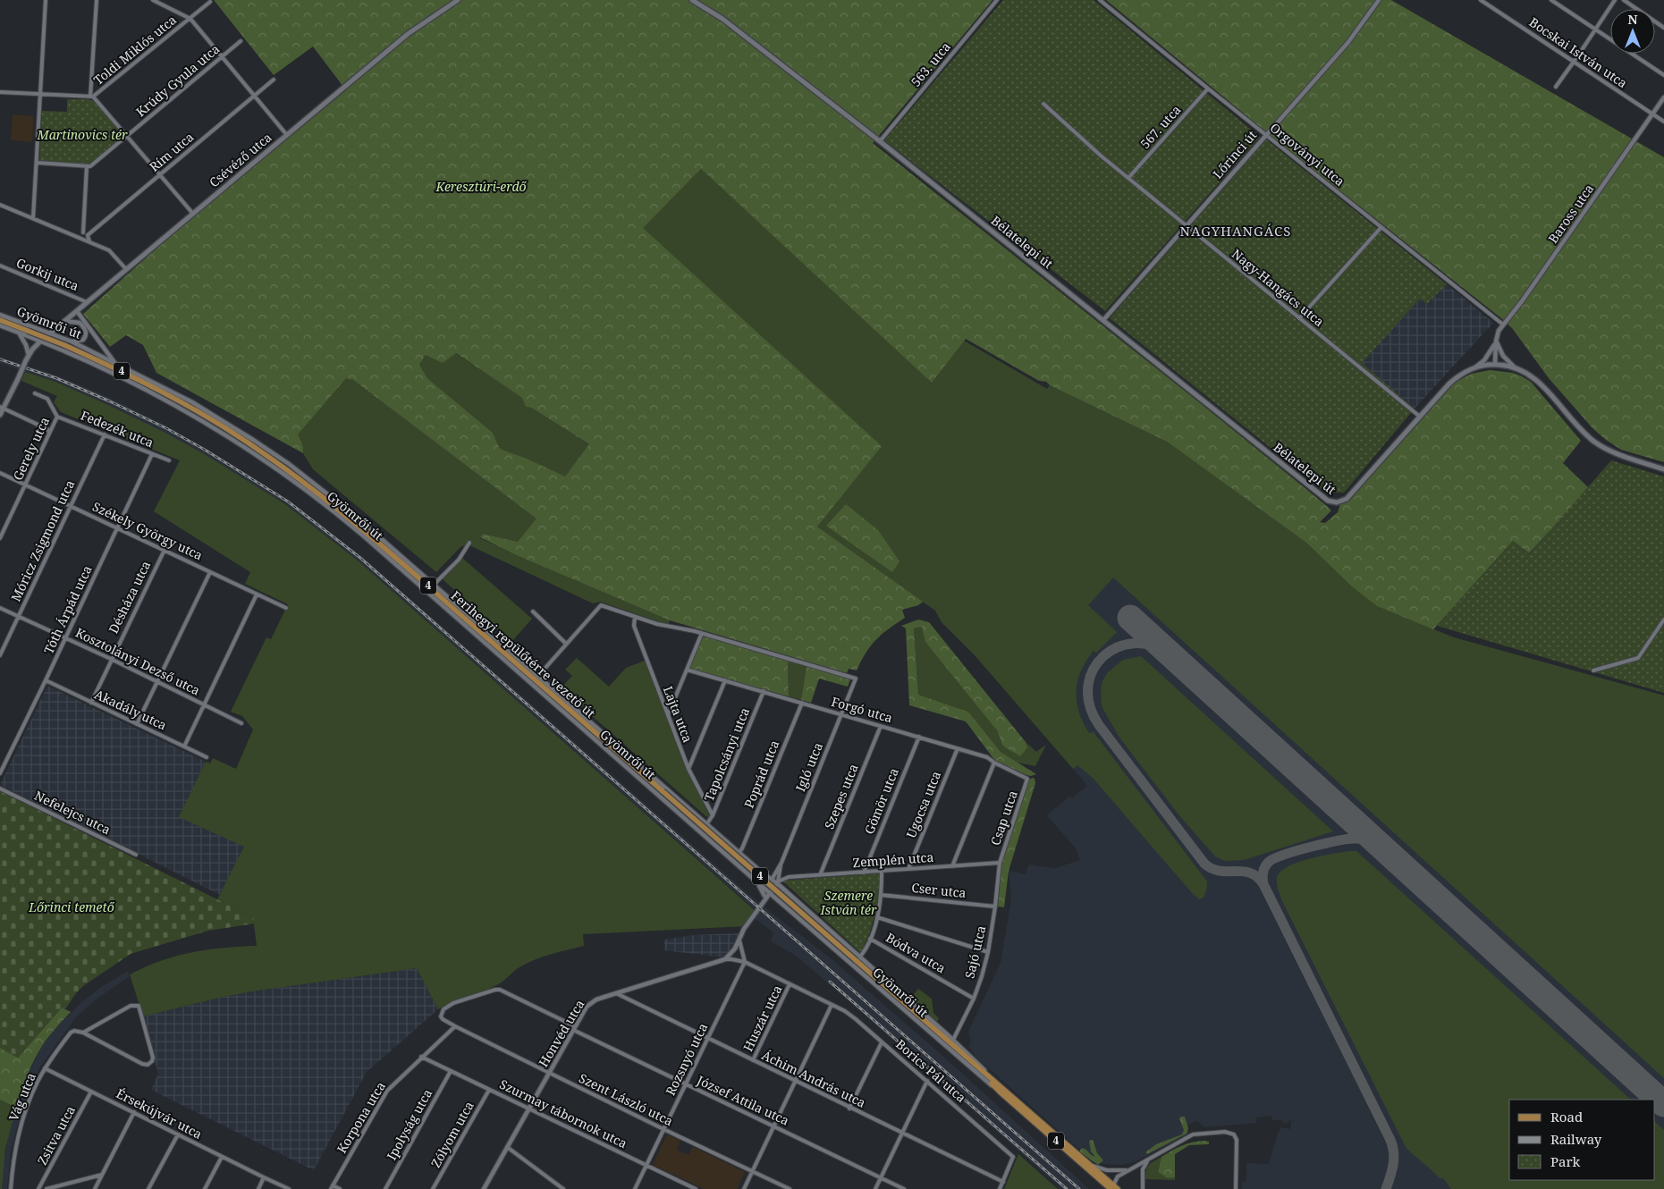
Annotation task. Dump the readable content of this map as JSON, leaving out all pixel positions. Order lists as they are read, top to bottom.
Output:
{
  "streets": {
    "main road": [
      "Csévéző utca",
      "Baross utca",
      "Bélatelepi út",
      "4",
      "Ferihegyi repülőtérre vezető út"
    ],
    "street": [
      "Toldi Miklós utca",
      "Bocskai István utca",
      "563. utca",
      "Krúdy Gyula utca",
      "567. utca",
      "Rím utca",
      "Lőrinci út",
      "Orgoványi utca",
      "Gorkij utca",
      "Nagy-Hangács utca",
      "Gyömrői út",
      "Fedezék utca",
      "Gerely utca",
      "Székely György utca",
      "Móricz Zsigmond utca",
      "Désháza utca",
      "Tóth Árpád utca",
      "Kosztolányi Dezső utca",
      "Akadály utca",
      "Forgó utca",
      "Lajta utca",
      "Tapolcsányi utca",
      "Igló utca",
      "Poprád utca",
      "Szepes utca",
      "Gömör utca",
      "Ugocsa utca",
      "Nefelejcs utca",
      "Csap utca",
      "Zemplén utca",
      "Cser utca",
      "Sajó utca",
      "Bódva utca",
      "Huszár utca",
      "Honvéd utca",
      "Rozsnyó utca",
      "Borics Pál utca",
      "Áchim András utca",
      "Vág utca",
      "Szent László utca",
      "József Attila utca",
      "Érsekújvár utca",
      "Szurmay tábornok utca",
      "Korpona utca",
      "Ipolyság utca",
      "Zólyom utca",
      "Zsitva utca"
    ]
  },
  "crossings": [
    ["Bocskai István utca", "Baross utca"],
    ["563. utca", "Bélatelepi út"],
    ["567. utca", "Orgoványi utca"],
    ["567. utca", "Nagy-Hangács utca"],
    ["Lőrinci út", "Orgoványi utca"],
    ["Lőrinci út", "Bélatelepi út"],
    ["Lőrinci út", "Nagy-Hangács utca"],
    ["Orgoványi utca", "Baross utca"],
    ["Csévéző utca", "Gorkij utca"],
    ["Csévéző utca", "Gyömrői út"],
    ["Baross utca", "Bélatelepi út"],
    ["Baross utca", "Nagy-Hangács utca"],
    ["Gyömrői út", "Ferihegyi repülőtérre vezető út"],
    ["Gyömrői út", "Tapolcsányi utca"],
    ["Gyömrői út", "Igló utca"],
    ["Gyömrői út", "Poprád utca"],
    ["Gyömrői út", "Zemplén utca"],
    ["Gyömrői út", "Sajó utca"],
    ["Fedezék utca", "Gerely utca"],
    ["Fedezék utca", "Móricz Zsigmond utca"],
    ["Fedezék utca", "Tóth Árpád utca"],
    ["Gerely utca", "Székely György utca"],
    ["Székely György utca", "Móricz Zsigmond utca"],
    ["Székely György utca", "Désháza utca"],
    ["Székely György utca", "Tóth Árpád utca"],
    ["Móricz Zsigmond utca", "Kosztolányi Dezső utca"],
    ["Désháza utca", "Kosztolányi Dezső utca"],
    ["Désháza utca", "Akadály utca"],
    ["Tóth Árpád utca", "Kosztolányi Dezső utca"],
    ["Tóth Árpád utca", "Akadály utca"],
    ["Forgó utca", "Tapolcsányi utca"],
    ["Forgó utca", "Igló utca"],
    ["Forgó utca", "Poprád utca"],
    ["Forgó utca", "Szepes utca"],
    ["Forgó utca", "Gömör utca"],
    ["Forgó utca", "Ugocsa utca"],
    ["Forgó utca", "Csap utca"],
    ["Lajta utca", "Tapolcsányi utca"],
    ["Igló utca", "Zemplén utca"],
    ["Szepes utca", "Zemplén utca"],
    ["Gömör utca", "Zemplén utca"],
    ["Ugocsa utca", "Zemplén utca"],
    ["Csap utca", "Zemplén utca"],
    ["Csap utca", "Sajó utca"],
    ["Zemplén utca", "Sajó utca"],
    ["Cser utca", "Sajó utca"],
    ["Sajó utca", "Bódva utca"],
    ["Huszár utca", "Borics Pál utca"],
    ["Huszár utca", "Áchim András utca"],
    ["Honvéd utca", "Áchim András utca"],
    ["Honvéd utca", "Szent László utca"],
    ["Honvéd utca", "József Attila utca"],
    ["Honvéd utca", "Szurmay tábornok utca"],
    ["Rozsnyó utca", "Borics Pál utca"],
    ["Rozsnyó utca", "Áchim András utca"],
    ["Rozsnyó utca", "Szent László utca"],
    ["Rozsnyó utca", "József Attila utca"],
    ["Rozsnyó utca", "Szurmay tábornok utca"],
    ["Borics Pál utca", "Áchim András utca"],
    ["Vág utca", "Érsekújvár utca"],
    ["Szent László utca", "József Attila utca"],
    ["Szent László utca", "Korpona utca"],
    ["József Attila utca", "Korpona utca"],
    ["Érsekújvár utca", "Zsitva utca"],
    ["Szurmay tábornok utca", "Korpona utca"],
    ["Szurmay tábornok utca", "Ipolyság utca"],
    ["Szurmay tábornok utca", "Zólyom utca"]
  ],
  "districts": ["NAGYHANGÁCS"],
  "parks": [
    "Martinovics tér",
    "Keresztúri-erdő",
    "Szemere István tér",
    "Lőrinci temető"
  ],
  "legend": ["Road", "Railway", "Park"],
  "north": "top"
}
